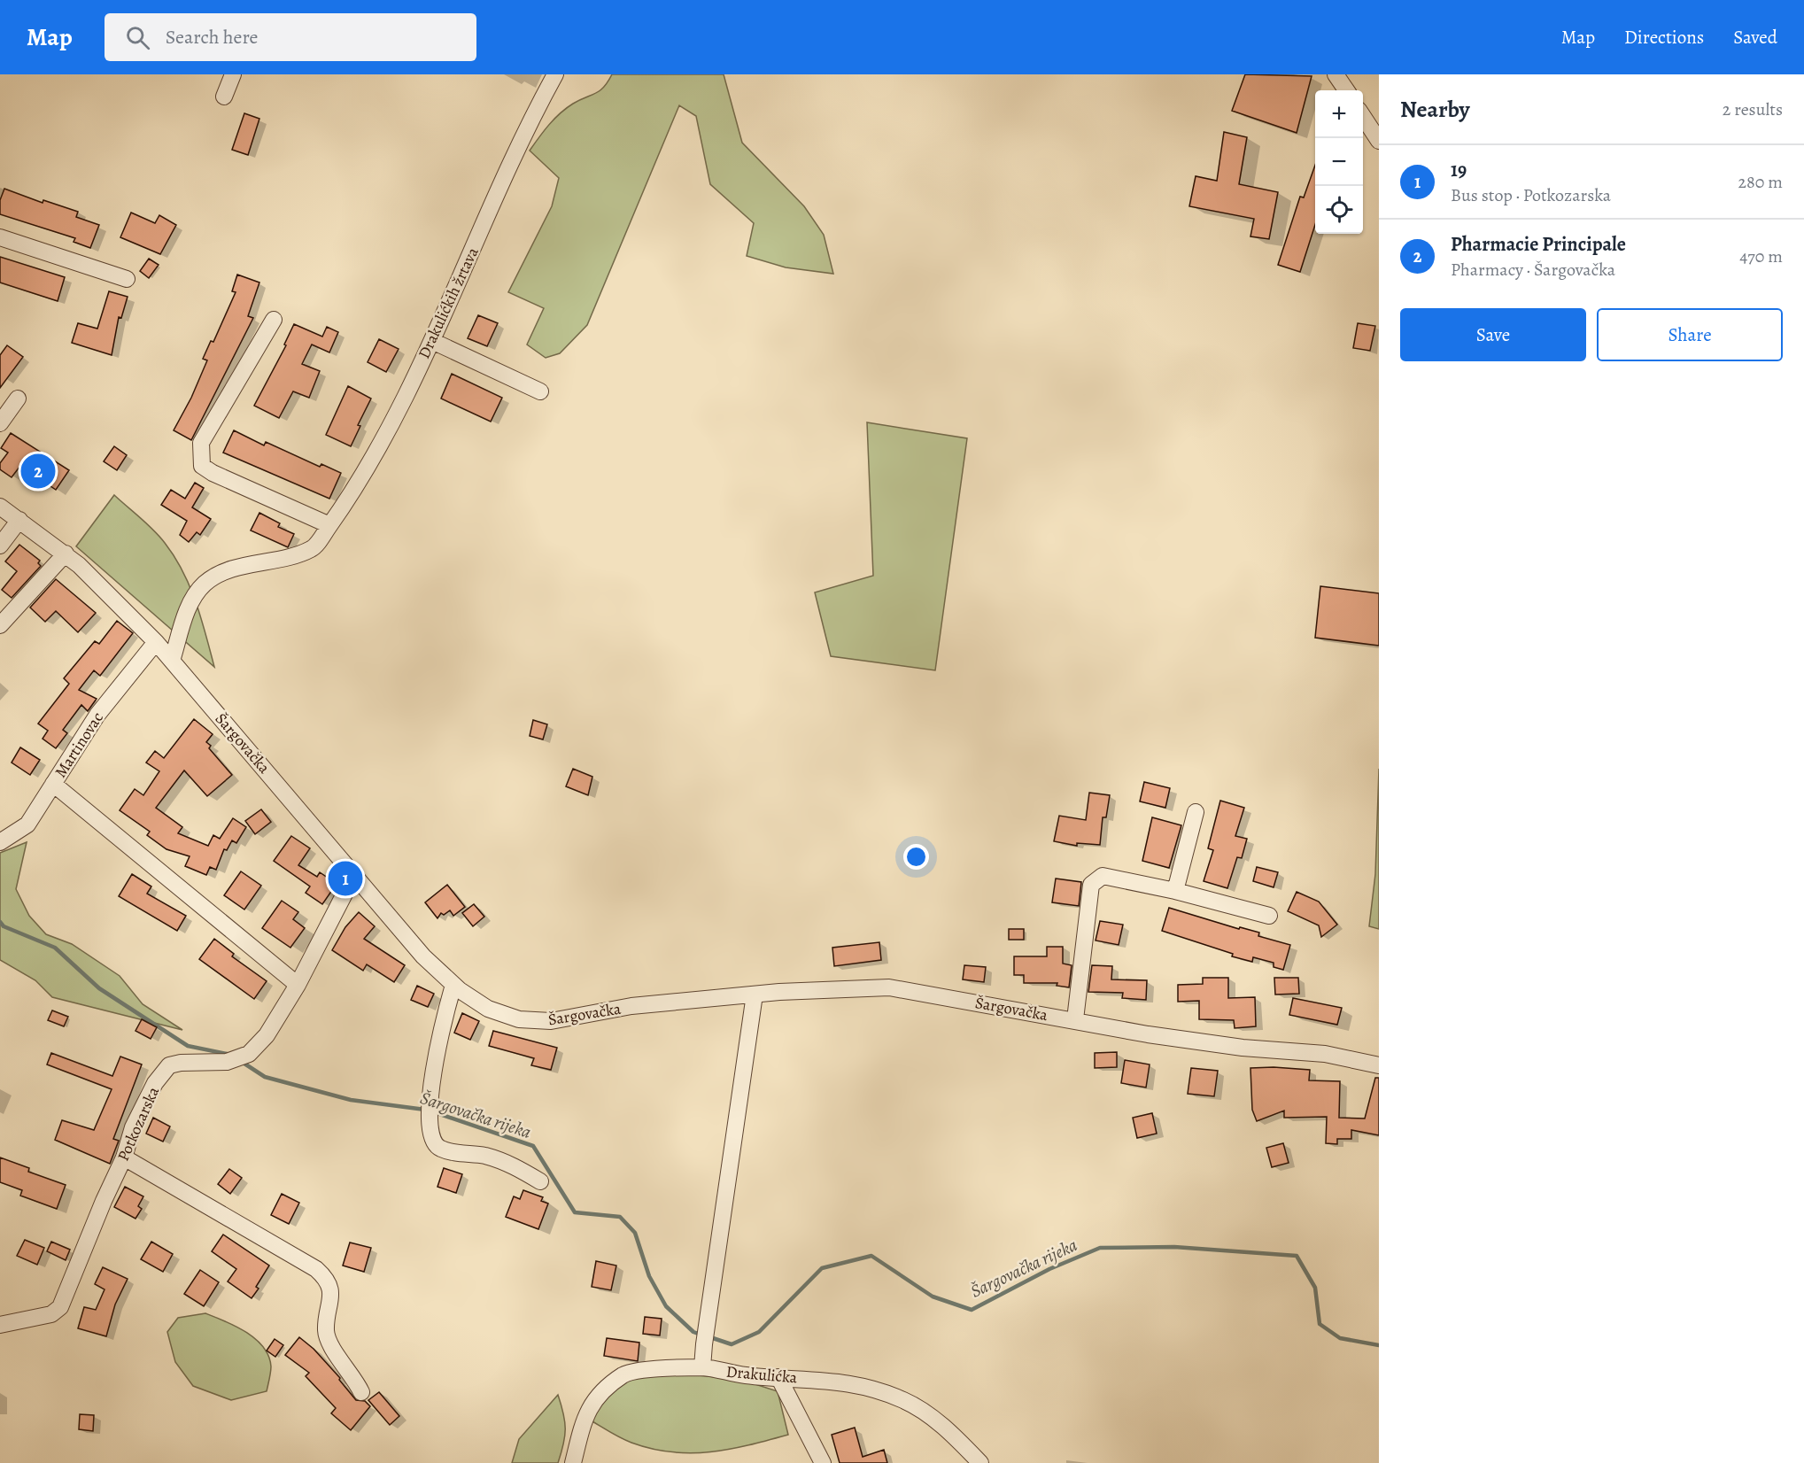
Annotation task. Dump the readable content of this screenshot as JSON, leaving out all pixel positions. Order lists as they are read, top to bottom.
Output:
{
  "streets": {
    "street": [
      "Drakulićkih žrtava",
      "Šargovačka",
      "Martinovac",
      "Potkozarska",
      "Drakulićka"
    ]
  },
  "crossings": [
    ["Drakulićkih žrtava", "Šargovačka"],
    ["Šargovačka", "Martinovac"],
    ["Šargovačka", "Potkozarska"]
  ],
  "water": ["Šargovačka rijeka"],
  "page": {
    "header": "Map",
    "search": "Search here",
    "nav": ["Map", "Directions", "Saved"],
    "heading": ["Nearby", "2 results"],
    "map_buttons": ["+", "−"],
    "list": [
      {
        "mark": "1",
        "name": "19",
        "note": "Bus stop · Potkozarska",
        "value": "280 m"
      },
      {
        "mark": "2",
        "name": "Pharmacie Principale",
        "note": "Pharmacy · Šargovačka",
        "value": "470 m"
      }
    ],
    "buttons": ["Save", "Share"],
    "pins": ["2", "1"]
  }
}
